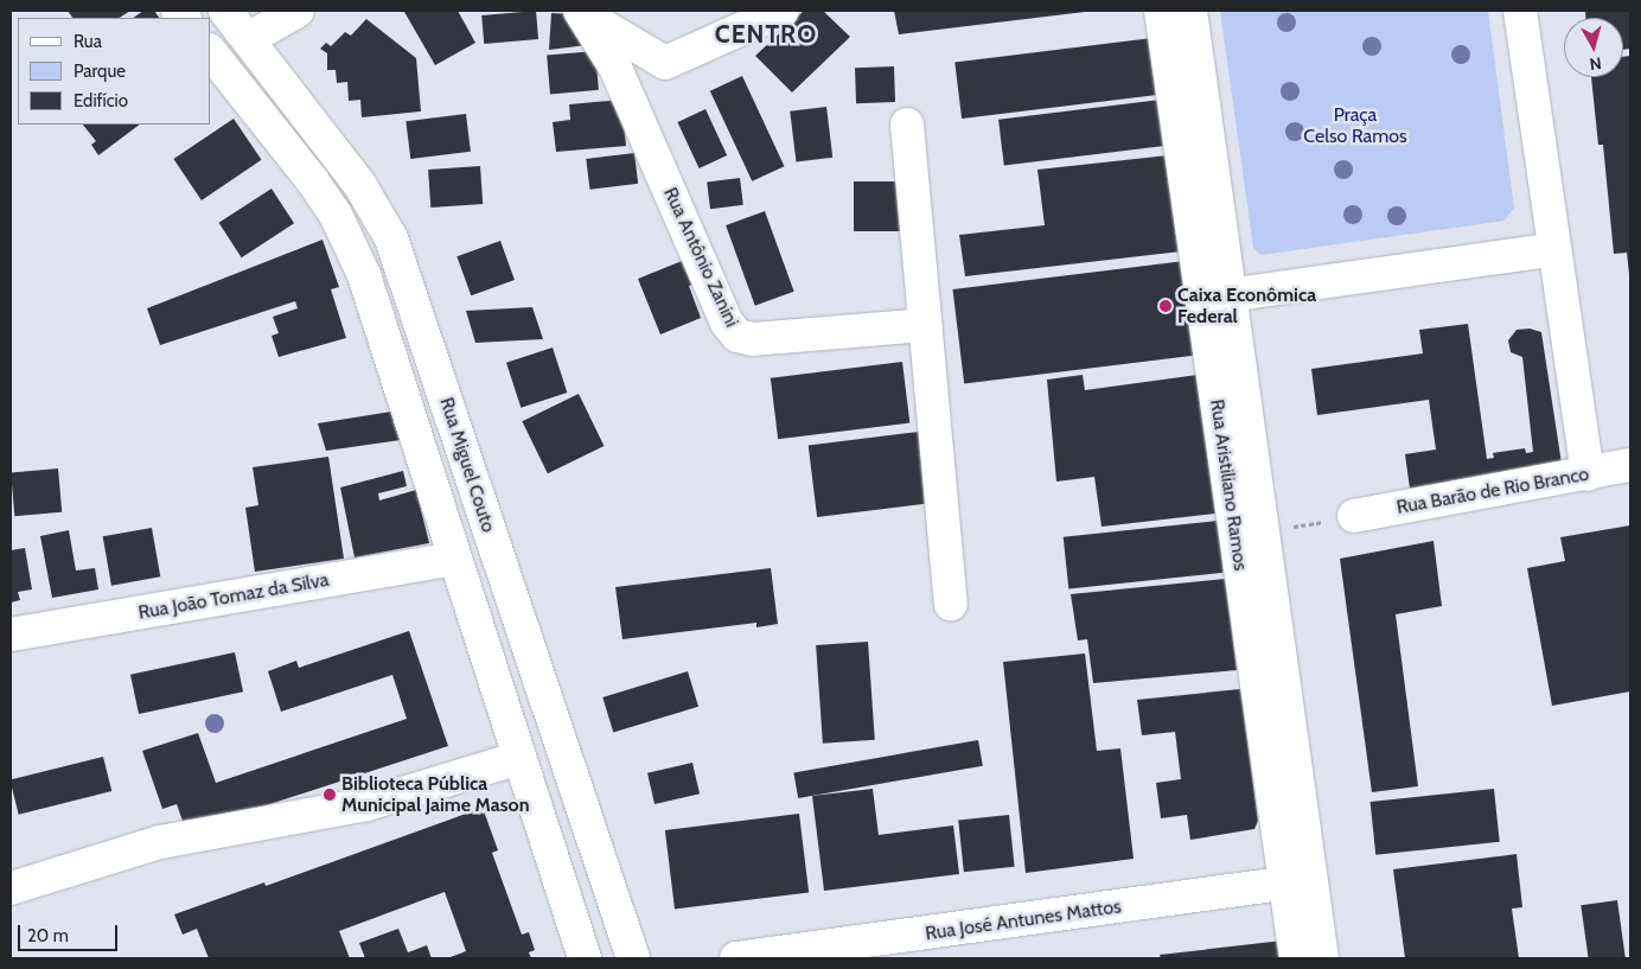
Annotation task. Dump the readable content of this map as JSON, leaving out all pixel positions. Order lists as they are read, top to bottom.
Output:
{
  "streets": {
    "street": [
      "Rua Antônio Zanini",
      "Rua Miguel Couto",
      "Rua Aristiliano Ramos",
      "Rua Barão de Rio Branco",
      "Rua João Tomaz da Silva",
      "Rua José Antunes Mattos"
    ]
  },
  "crossings": [
    ["Rua Miguel Couto", "Rua João Tomaz da Silva"],
    ["Rua Aristiliano Ramos", "Rua José Antunes Mattos"]
  ],
  "districts": ["CENTRO"],
  "parks": ["Praça Celso Ramos"],
  "places": ["Caixa Econômica Federal", "Biblioteca Pública Municipal Jaime Mason"],
  "legend": ["Rua", "Parque", "Edifício"],
  "scale_bar": "20 m",
  "north": "bottom"
}
